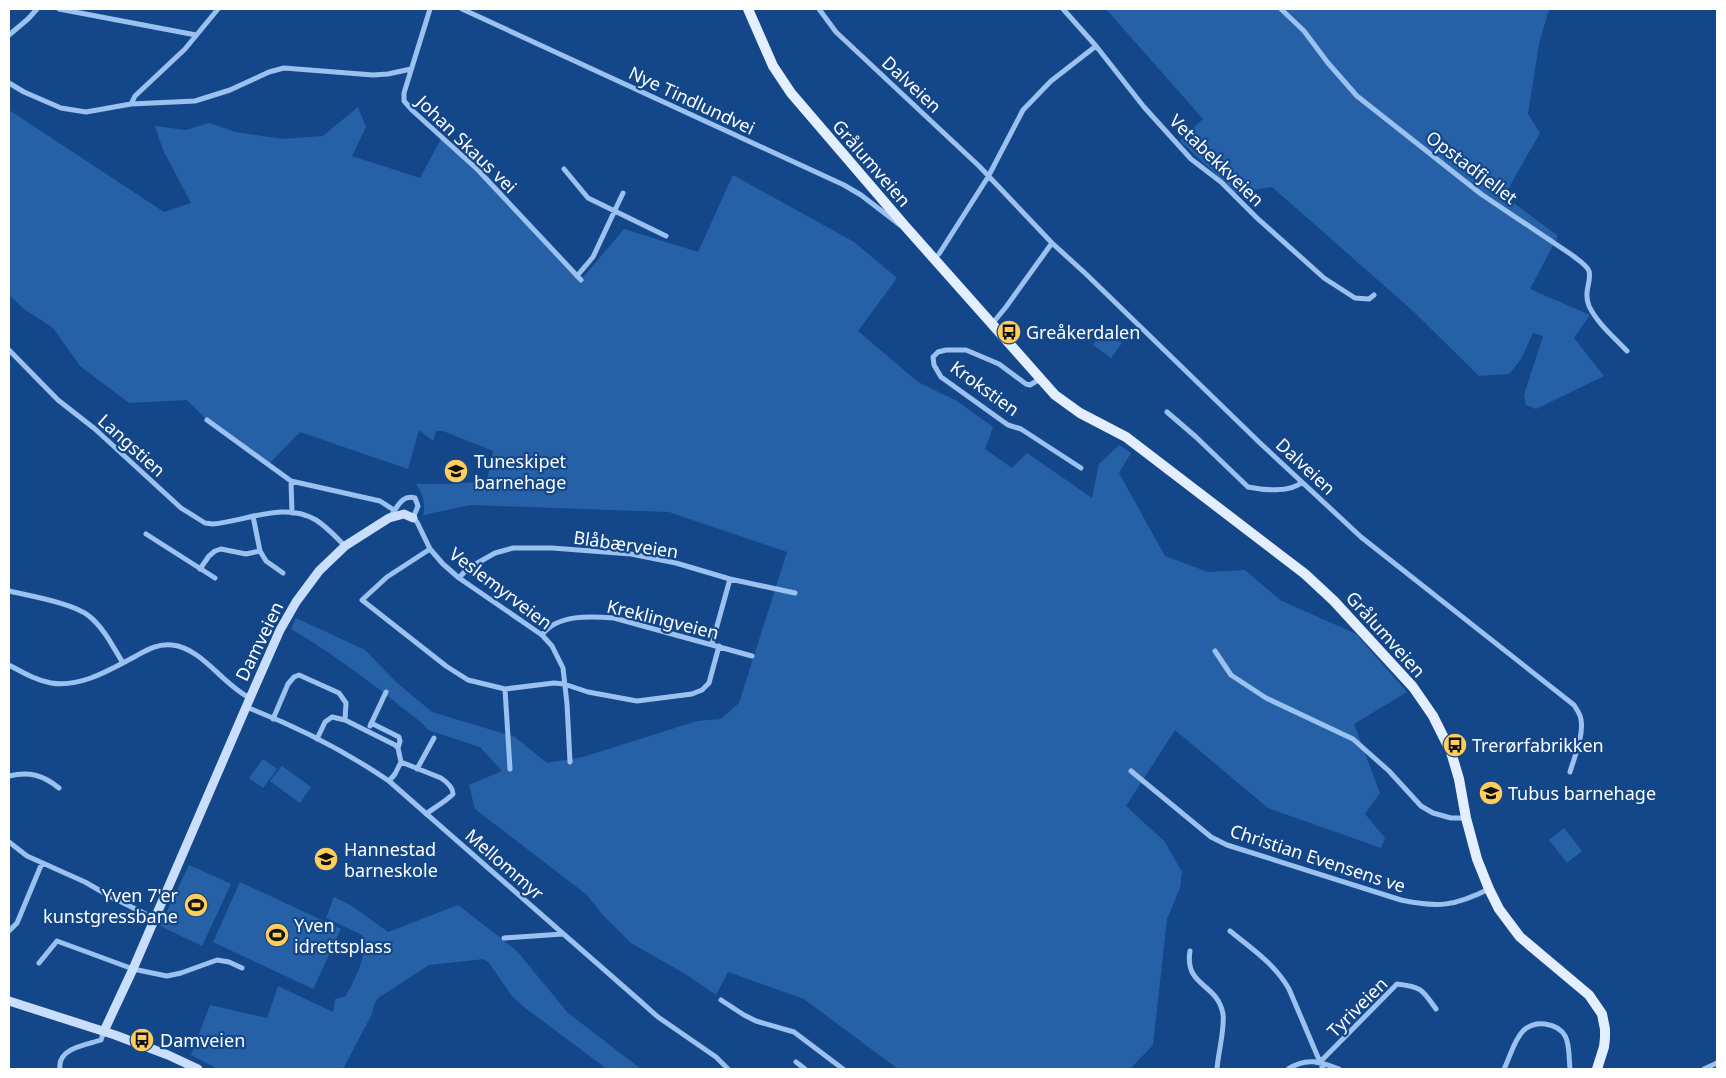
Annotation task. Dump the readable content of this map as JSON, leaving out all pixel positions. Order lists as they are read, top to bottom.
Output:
{
  "streets": {
    "main road": ["Grålumveien"],
    "street": [
      "Dalveien",
      "Nye Tindlundvei",
      "Johan Skaus vei",
      "Vetabekkveien",
      "Opstadfjellet",
      "Krokstien",
      "Langstien",
      "Blåbærveien",
      "Veslemyrveien",
      "Kreklingveien",
      "Damveien",
      "Christian Evensens ve",
      "Mellommyr",
      "Tyriveien"
    ]
  },
  "crossings": [
    ["Nye Tindlundvei", "Grålumveien"],
    ["Grålumveien", "Krokstien"],
    ["Grålumveien", "Christian Evensens ve"],
    ["Langstien", "Damveien"],
    ["Blåbærveien", "Veslemyrveien"],
    ["Veslemyrveien", "Kreklingveien"],
    ["Veslemyrveien", "Damveien"],
    ["Damveien", "Mellommyr"]
  ],
  "places": {
    "bus stop": ["Greåkerdalen", "Trerørfabrikken", "Damveien"],
    "school or university": ["Tuneskipet barnehage", "Tubus barnehage", "Hannestad barneskole"],
    "sports": ["Yven 7'er kunstgressbane", "Yven idrettsplass"]
  }
}
